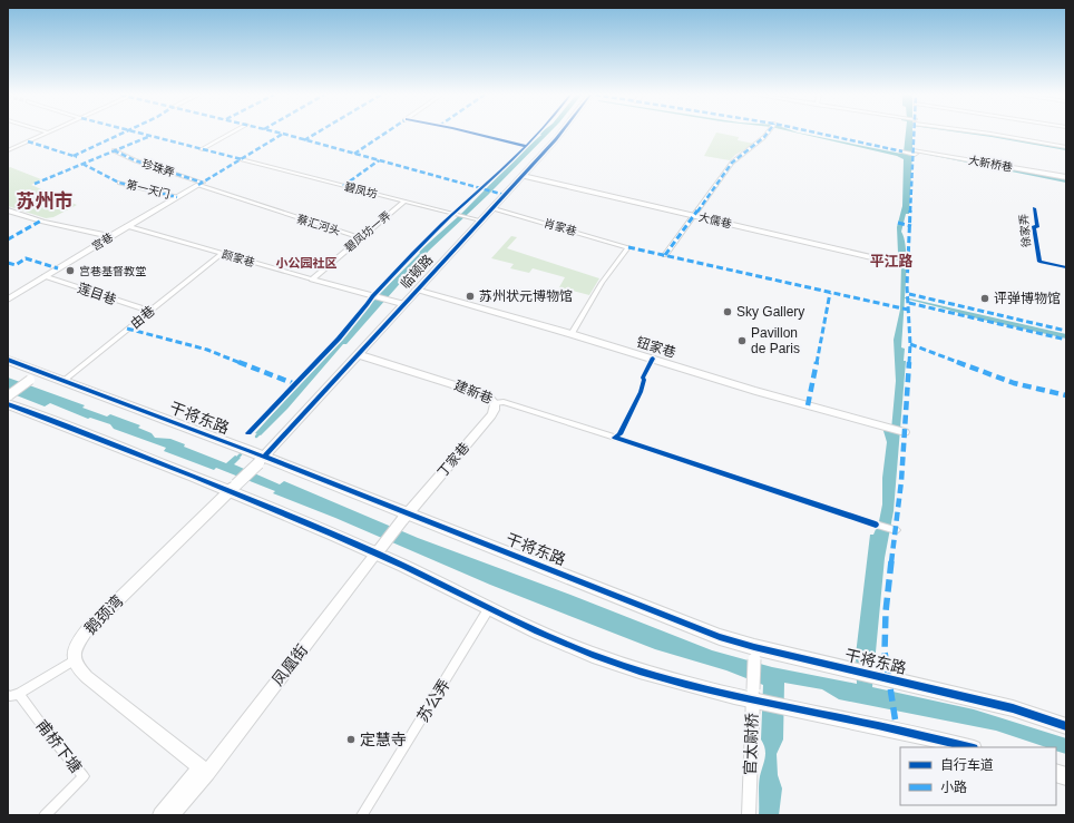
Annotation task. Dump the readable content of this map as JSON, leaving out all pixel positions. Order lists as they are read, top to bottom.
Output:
{
  "streets": {
    "main road": [
      "临顿路",
      "建新巷",
      "干将东路",
      "丁家巷",
      "鹅颈湾",
      "凤凰街"
    ],
    "street": [
      "大新桥巷",
      "珍珠弄",
      "第一天门",
      "碧凤坊",
      "大儒巷",
      "蔡汇河头",
      "肖家巷",
      "碧凤坊一弄",
      "宫巷",
      "颜家巷",
      "莲目巷",
      "由巷",
      "钮家巷",
      "苏公弄",
      "官太尉桥",
      "甫桥下塘"
    ],
    "cycle path": ["徐家弄"]
  },
  "crossings": [
    ["珍珠弄", "蔡汇河头"],
    ["珍珠弄", "宫巷"],
    ["第一天门", "宫巷"],
    ["碧凤坊", "碧凤坊一弄"],
    ["碧凤坊", "临顿路"],
    ["大儒巷", "临顿路"],
    ["蔡汇河头", "碧凤坊一弄"],
    ["肖家巷", "临顿路"],
    ["肖家巷", "钮家巷"],
    ["碧凤坊一弄", "颜家巷"],
    ["宫巷", "颜家巷"],
    ["宫巷", "莲目巷"],
    ["颜家巷", "临顿路"],
    ["颜家巷", "由巷"],
    ["临顿路", "钮家巷"],
    ["临顿路", "建新巷"],
    ["临顿路", "干将东路"],
    ["临顿路", "鹅颈湾"],
    ["莲目巷", "由巷"],
    ["由巷", "干将东路"],
    ["建新巷", "丁家巷"],
    ["干将东路", "丁家巷"],
    ["干将东路", "凤凰街"],
    ["干将东路", "官太尉桥"],
    ["丁家巷", "凤凰街"]
  ],
  "districts": ["苏州市", "平江路", "小公园社区"],
  "places": [
    "宫巷基督教堂",
    "苏州状元博物馆",
    "评弹博物馆",
    "Sky Gallery",
    "Pavillon de Paris",
    "定慧寺"
  ],
  "legend": ["自行车道", "小路"]
}
